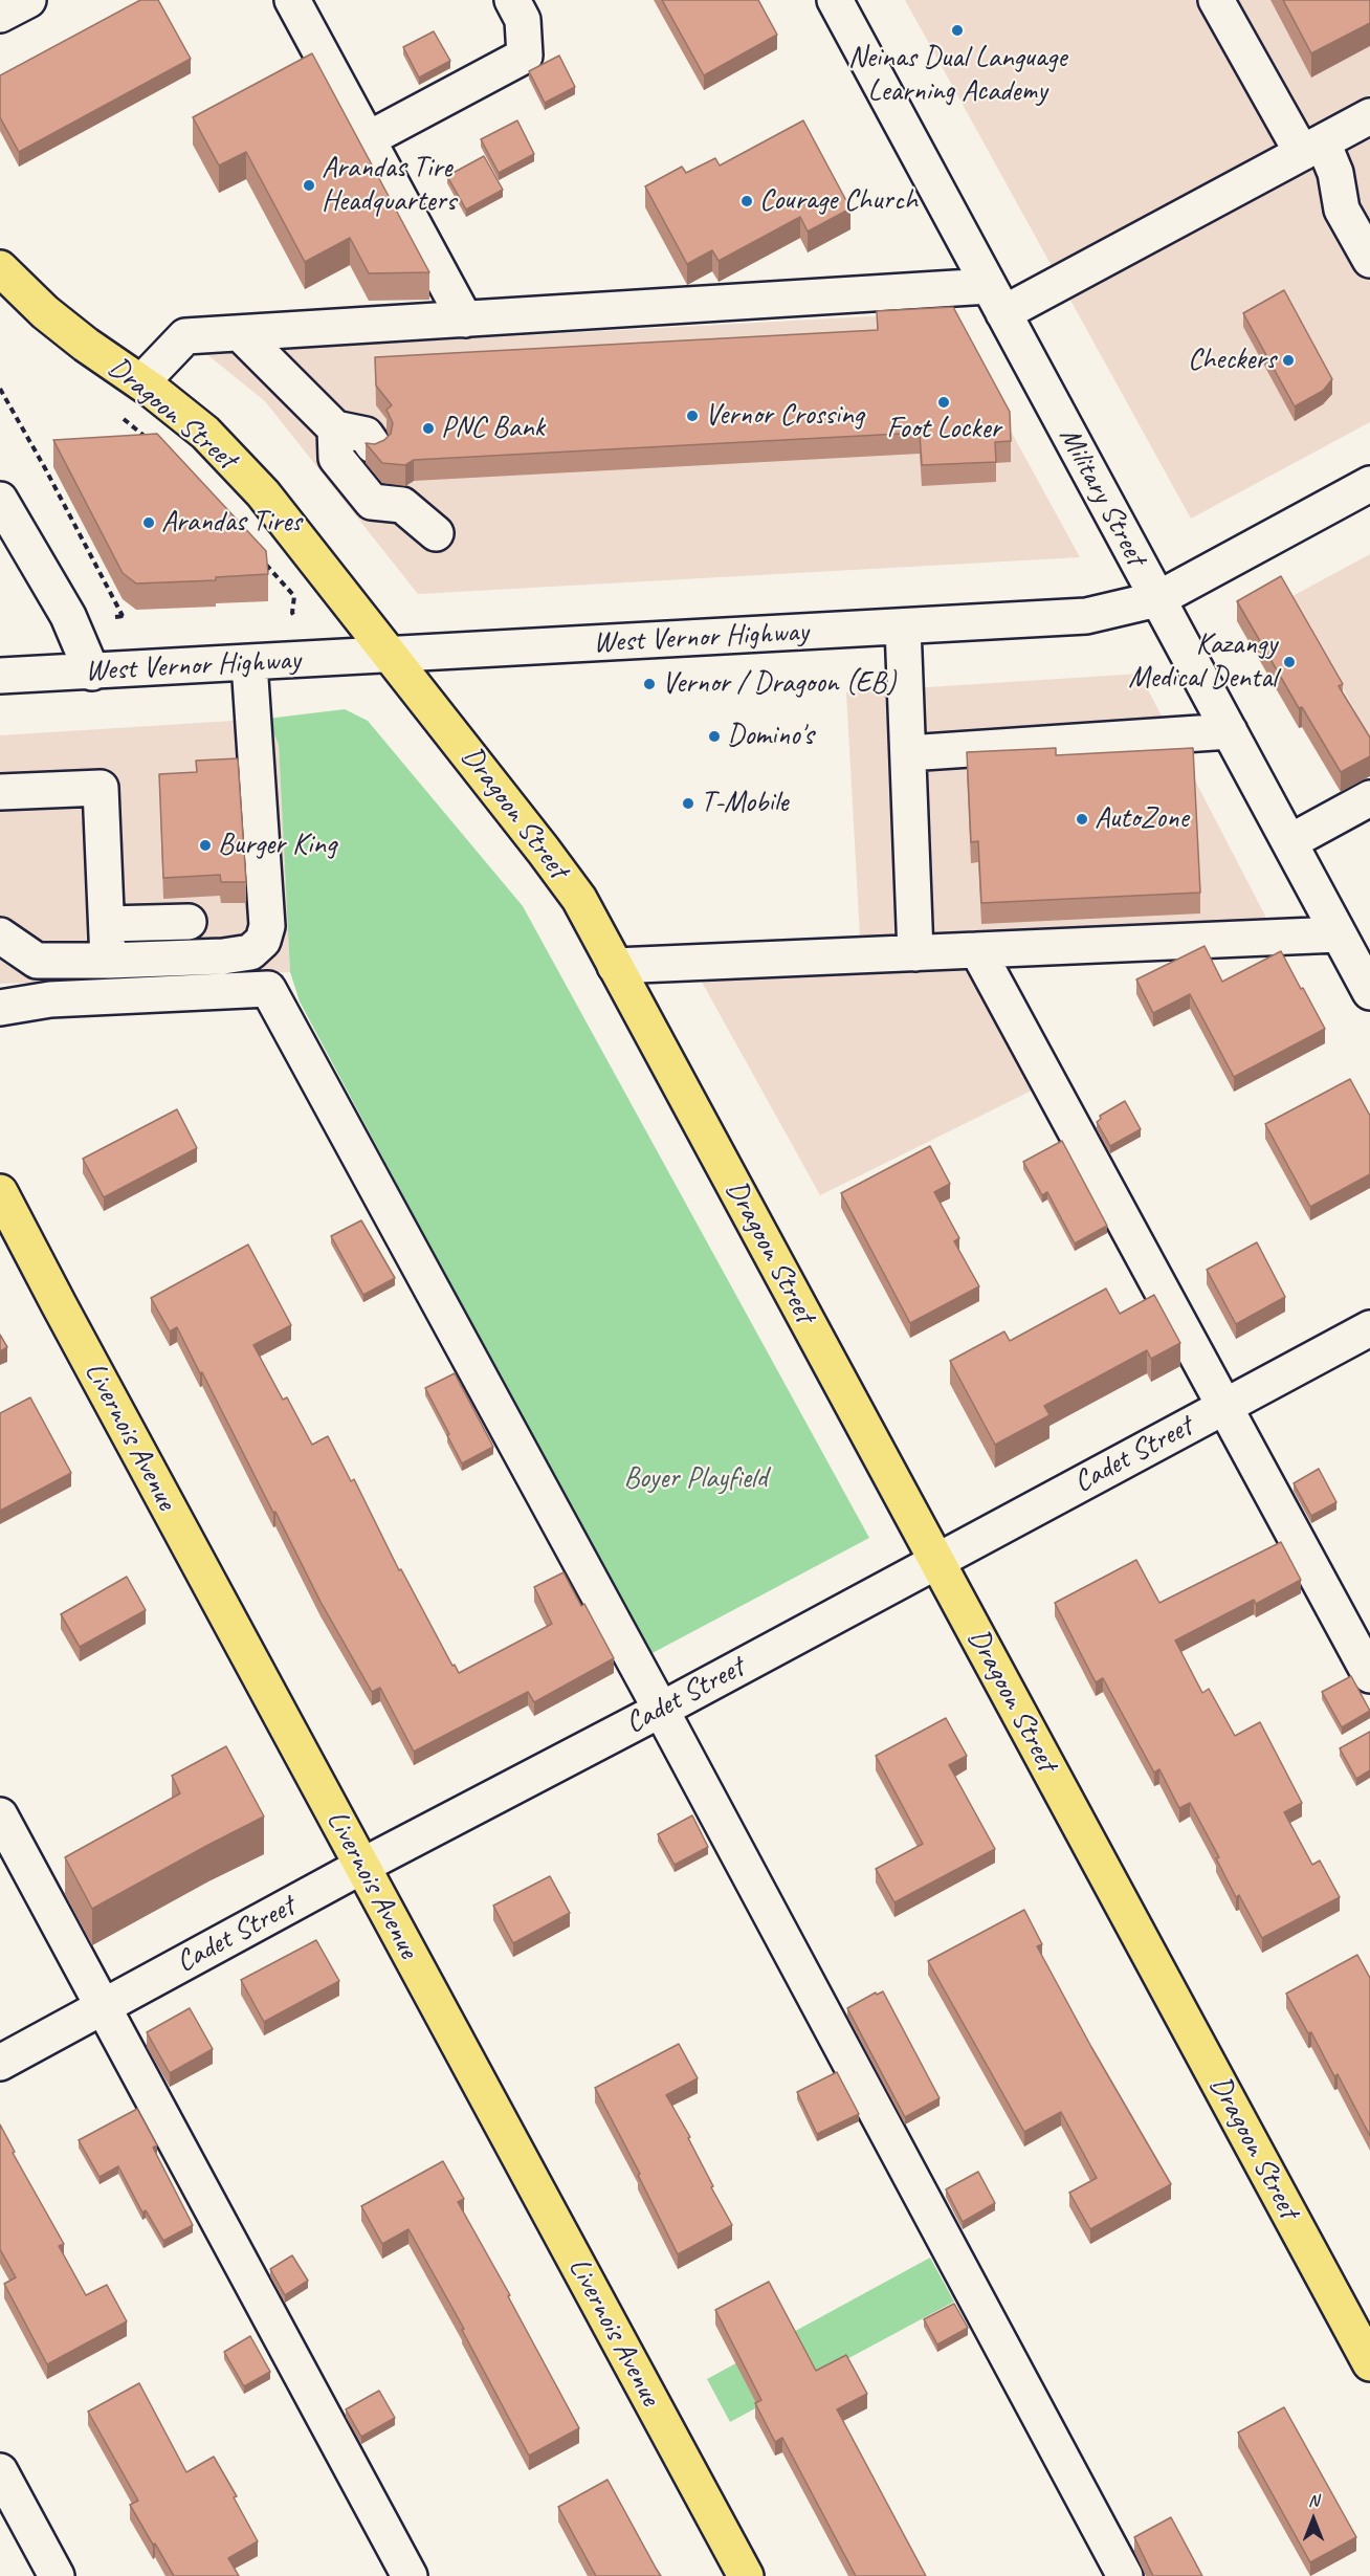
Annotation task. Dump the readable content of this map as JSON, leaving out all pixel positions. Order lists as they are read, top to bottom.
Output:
{
  "streets": {
    "main road": ["Dragoon Street", "Livernois Avenue"],
    "street": ["Military Street", "West Vernor Highway", "Cadet Street"]
  },
  "crossings": [
    ["Dragoon Street", "West Vernor Highway"],
    ["Dragoon Street", "Cadet Street"],
    ["Military Street", "West Vernor Highway"],
    ["Livernois Avenue", "Cadet Street"]
  ],
  "parks": ["Boyer Playfield"],
  "places": [
    "Neinas Dual Language Learning Academy",
    "Arandas Tire Headquarters",
    "Courage Church",
    "Checkers",
    "Foot Locker",
    "Vernor Crossing",
    "PNC Bank",
    "Arandas Tires",
    "Kazangy Medical Dental",
    "Vernor / Dragoon (EB)",
    "Domino's",
    "T-Mobile",
    "AutoZone",
    "Burger King"
  ],
  "north": "top"
}
